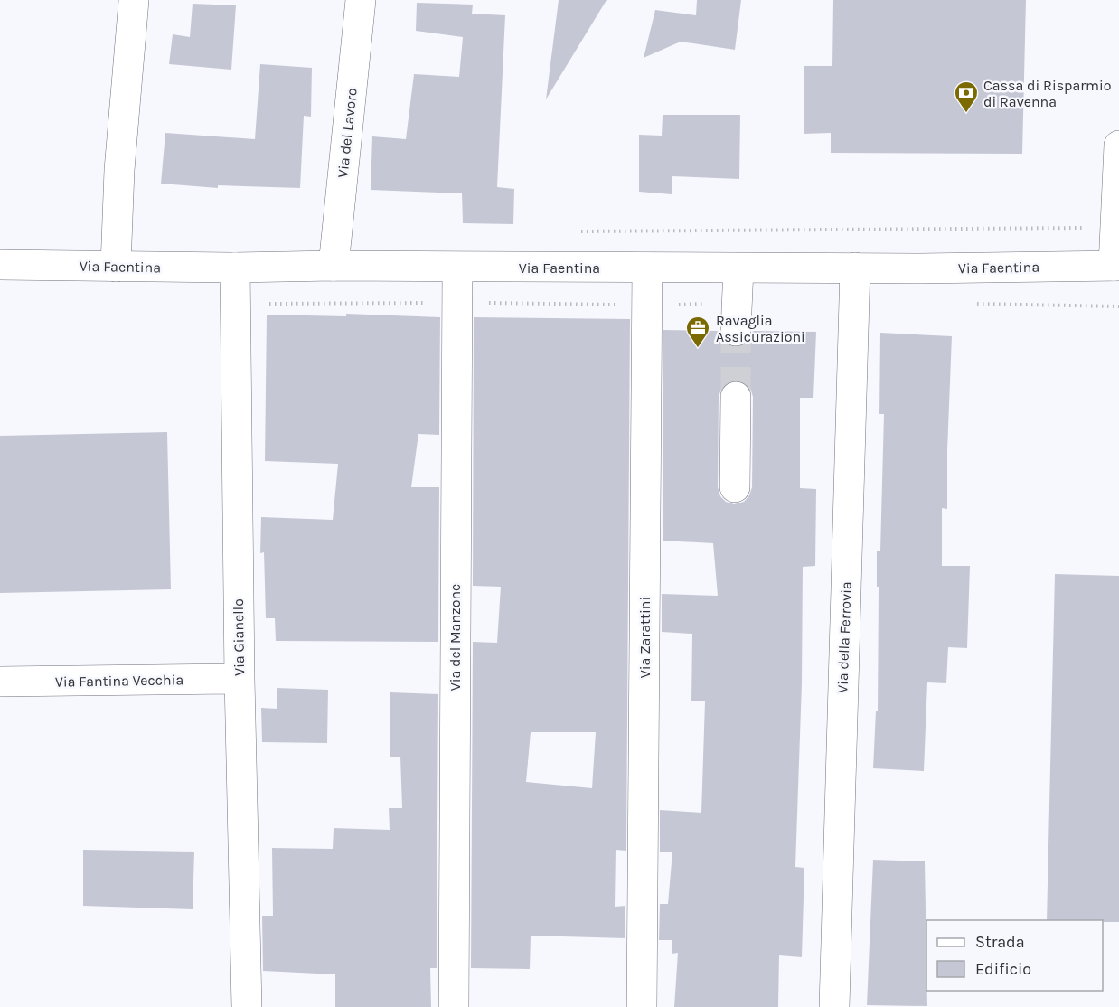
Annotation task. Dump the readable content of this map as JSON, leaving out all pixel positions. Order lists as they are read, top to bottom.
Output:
{
  "streets": {
    "street": [
      "Via del Lavoro",
      "Via Faentina",
      "Via Gianello",
      "Via del Manzone",
      "Via Zarattini",
      "Via della Ferrovia",
      "Via Fantina Vecchia"
    ]
  },
  "crossings": [
    ["Via del Lavoro", "Via Faentina"],
    ["Via Faentina", "Via Gianello"],
    ["Via Faentina", "Via del Manzone"],
    ["Via Faentina", "Via Zarattini"],
    ["Via Faentina", "Via della Ferrovia"],
    ["Via Gianello", "Via Fantina Vecchia"]
  ],
  "places": {
    "bank": ["Cassa di Risparmio di Ravenna"],
    "office": ["Ravaglia Assicurazioni"]
  },
  "legend": ["Strada", "Edificio"]
}
